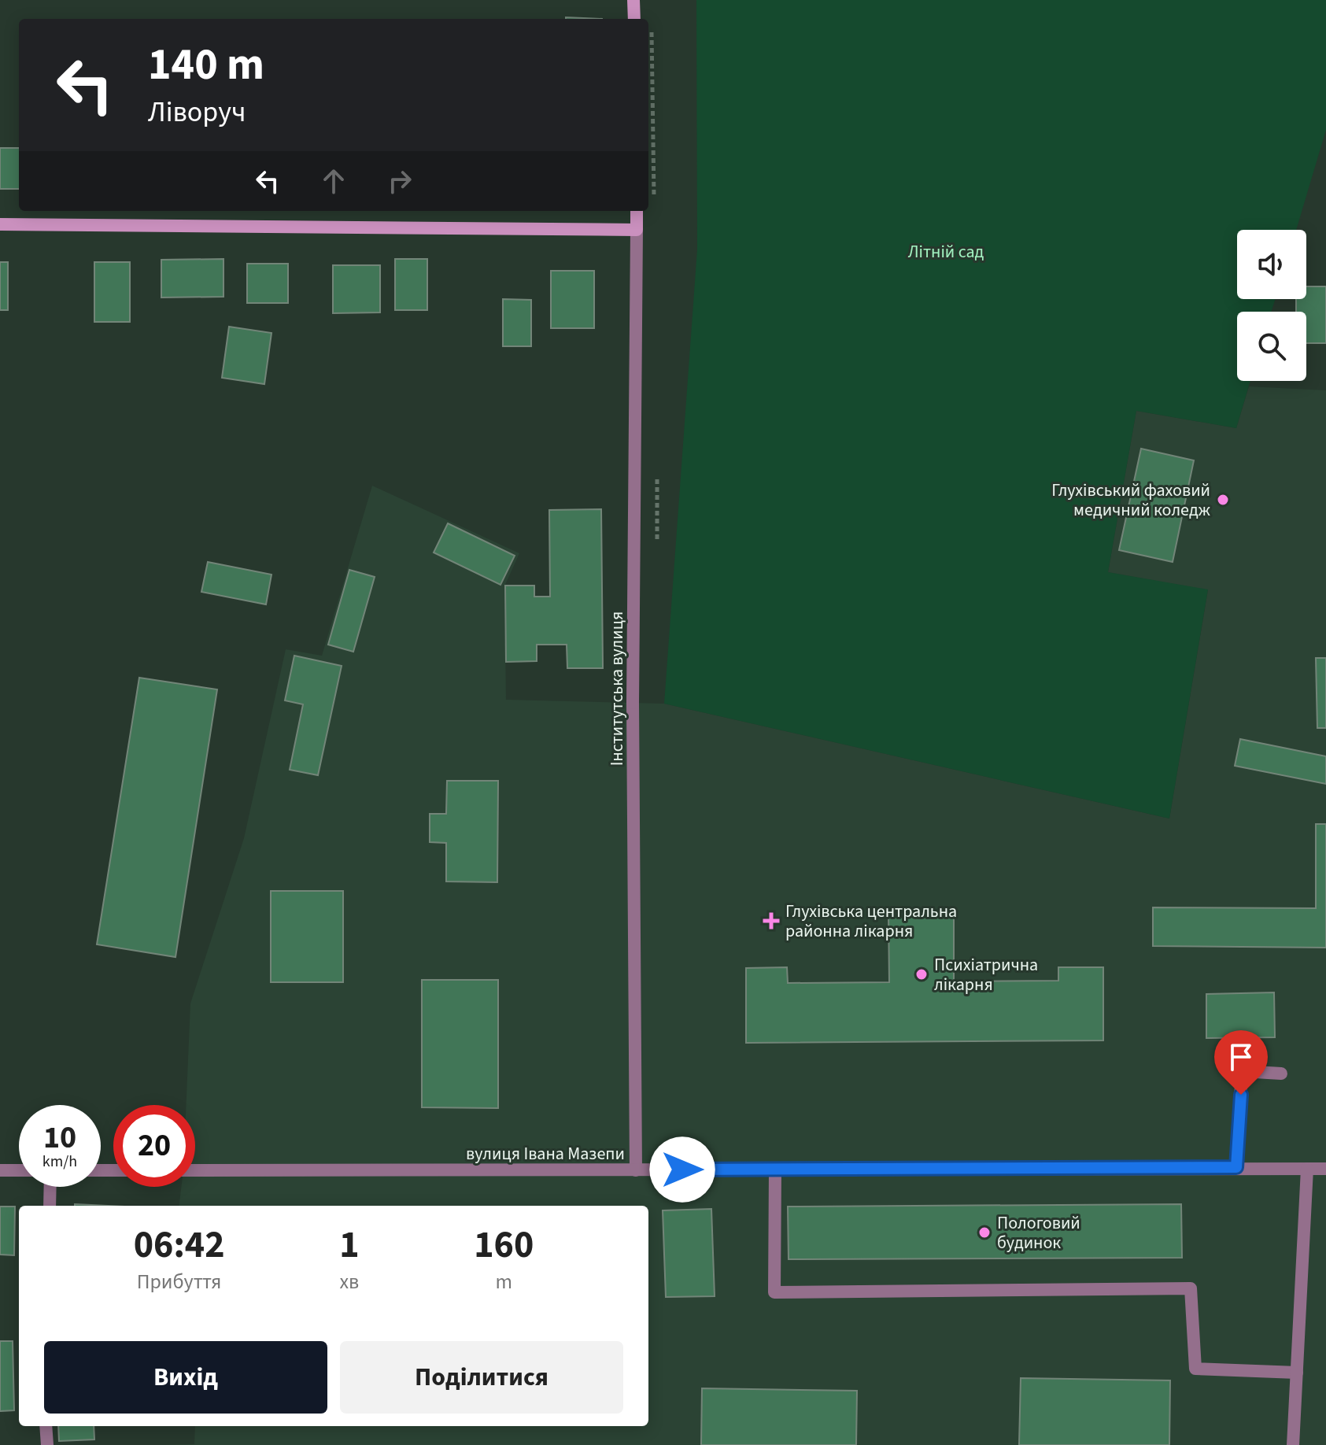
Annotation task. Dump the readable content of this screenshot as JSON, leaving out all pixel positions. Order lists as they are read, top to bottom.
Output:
{
  "streets": {
    "street": ["Інститутська вулиця", "вулиця Івана Мазепи"]
  },
  "crossings": [
    ["Інститутська вулиця", "вулиця Івана Мазепи"]
  ],
  "parks": ["Літній сад"],
  "places": {
    "other": ["Глухівський фаховий медичний коледж", "Психіатрична лікарня", "Пологовий будинок"],
    "health": ["Глухівська центральна районна лікарня"]
  },
  "page": {
    "turn": ["140 m", "Ліворуч"],
    "speed": "10 km/h",
    "limit": "20",
    "eta": [
      "06:42",
      "Прибуття",
      "1",
      "хв",
      "160",
      "m"
    ],
    "buttons": ["Вихід", "Поділитися"]
  }
}
